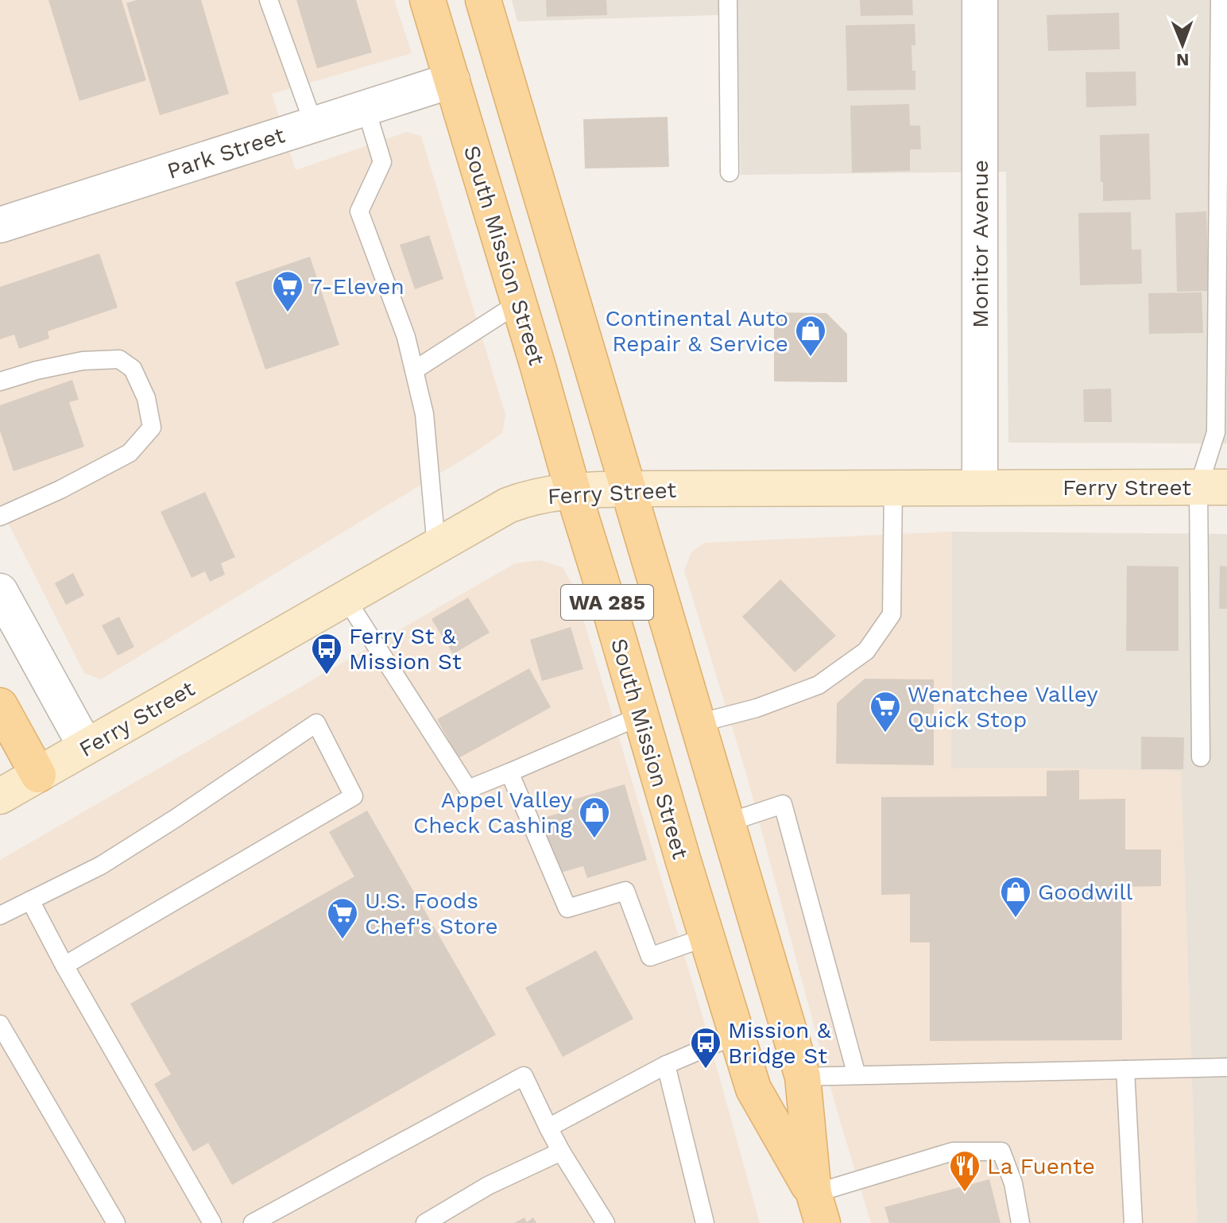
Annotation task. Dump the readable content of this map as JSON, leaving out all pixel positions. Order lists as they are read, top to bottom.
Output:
{
  "streets": {
    "main road": ["South Mission Street", "Ferry Street", "WA 285"],
    "street": ["Park Street", "Monitor Avenue"]
  },
  "crossings": [
    ["Park Street", "South Mission Street"],
    ["Monitor Avenue", "Ferry Street"],
    ["South Mission Street", "Ferry Street"],
    ["South Mission Street", "WA 285"],
    ["Ferry Street", "WA 285"]
  ],
  "places": {
    "supermarket": ["7-Eleven", "Wenatchee Valley Quick Stop", "U.S. Foods Chef's Store"],
    "shop": ["Continental Auto Repair & Service", "Appel Valley Check Cashing", "Goodwill"],
    "bus stop": ["Ferry St & Mission St", "Mission & Bridge St"],
    "restaurant": ["La Fuente"]
  },
  "north": "bottom"
}
